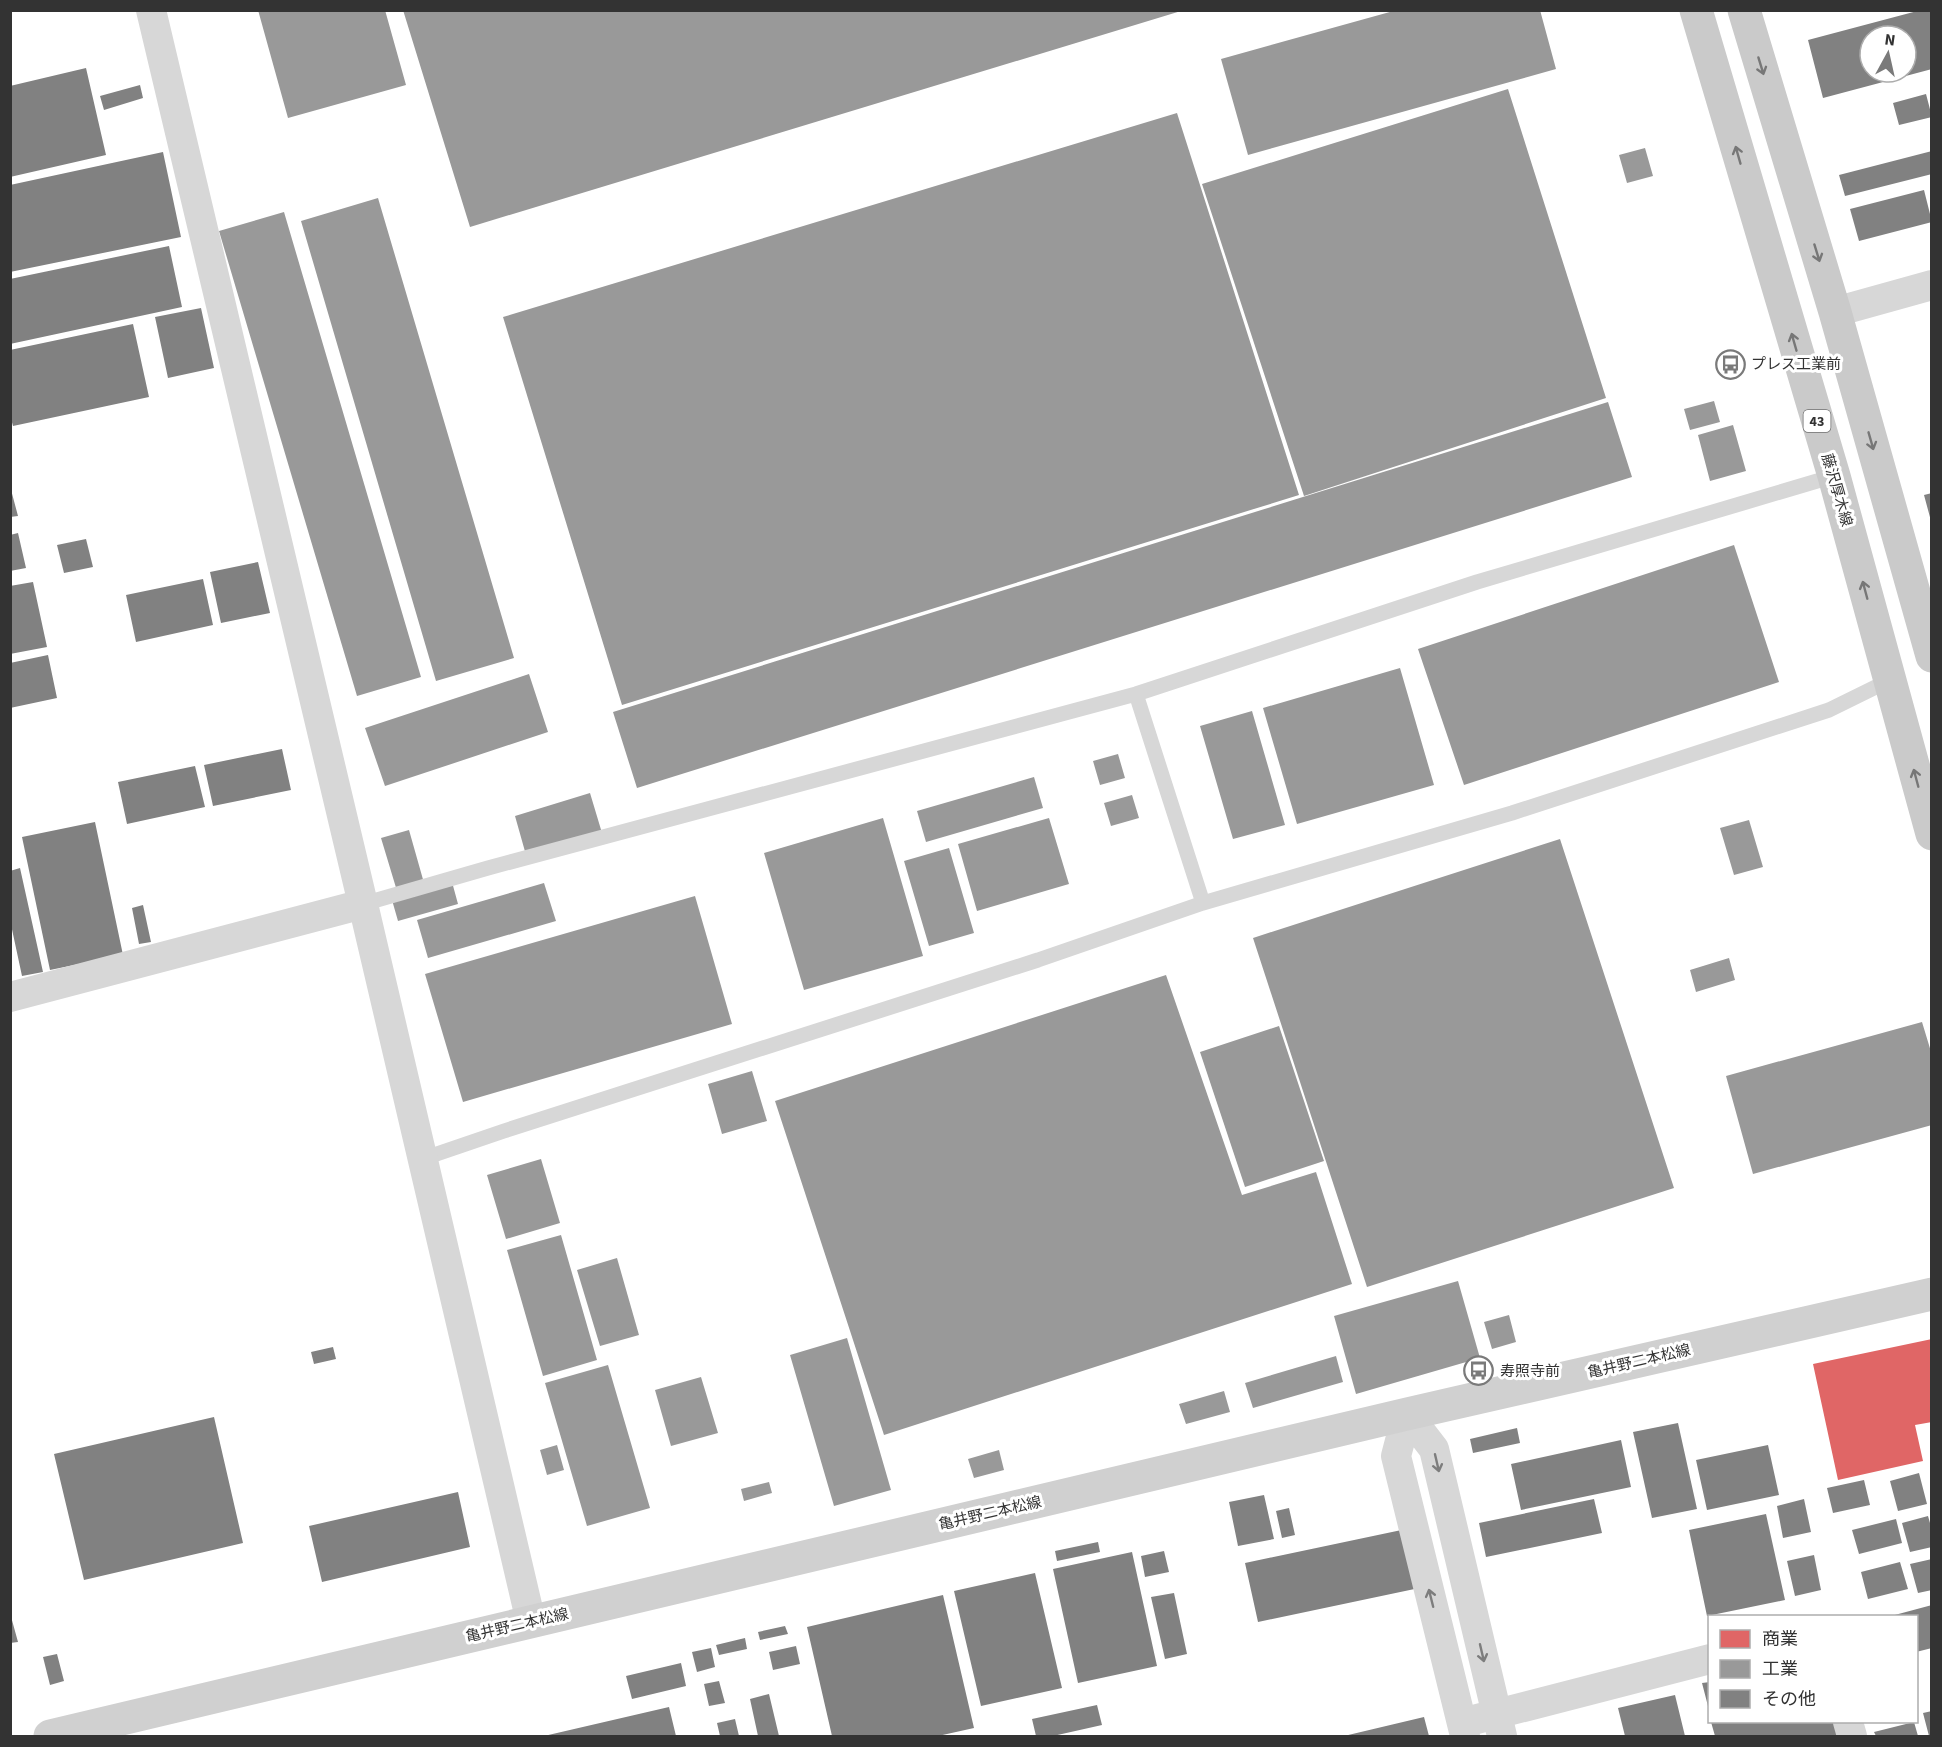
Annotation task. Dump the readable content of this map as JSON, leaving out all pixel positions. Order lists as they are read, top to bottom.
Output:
{
  "streets": {
    "main road": ["43", "藤沢厚木線"],
    "street": ["亀井野二本松線"]
  },
  "places": {
    "bus stop": ["プレス工業前", "寿照寺前"]
  },
  "legend": ["商業", "工業", "その他"],
  "north": "top"
}
